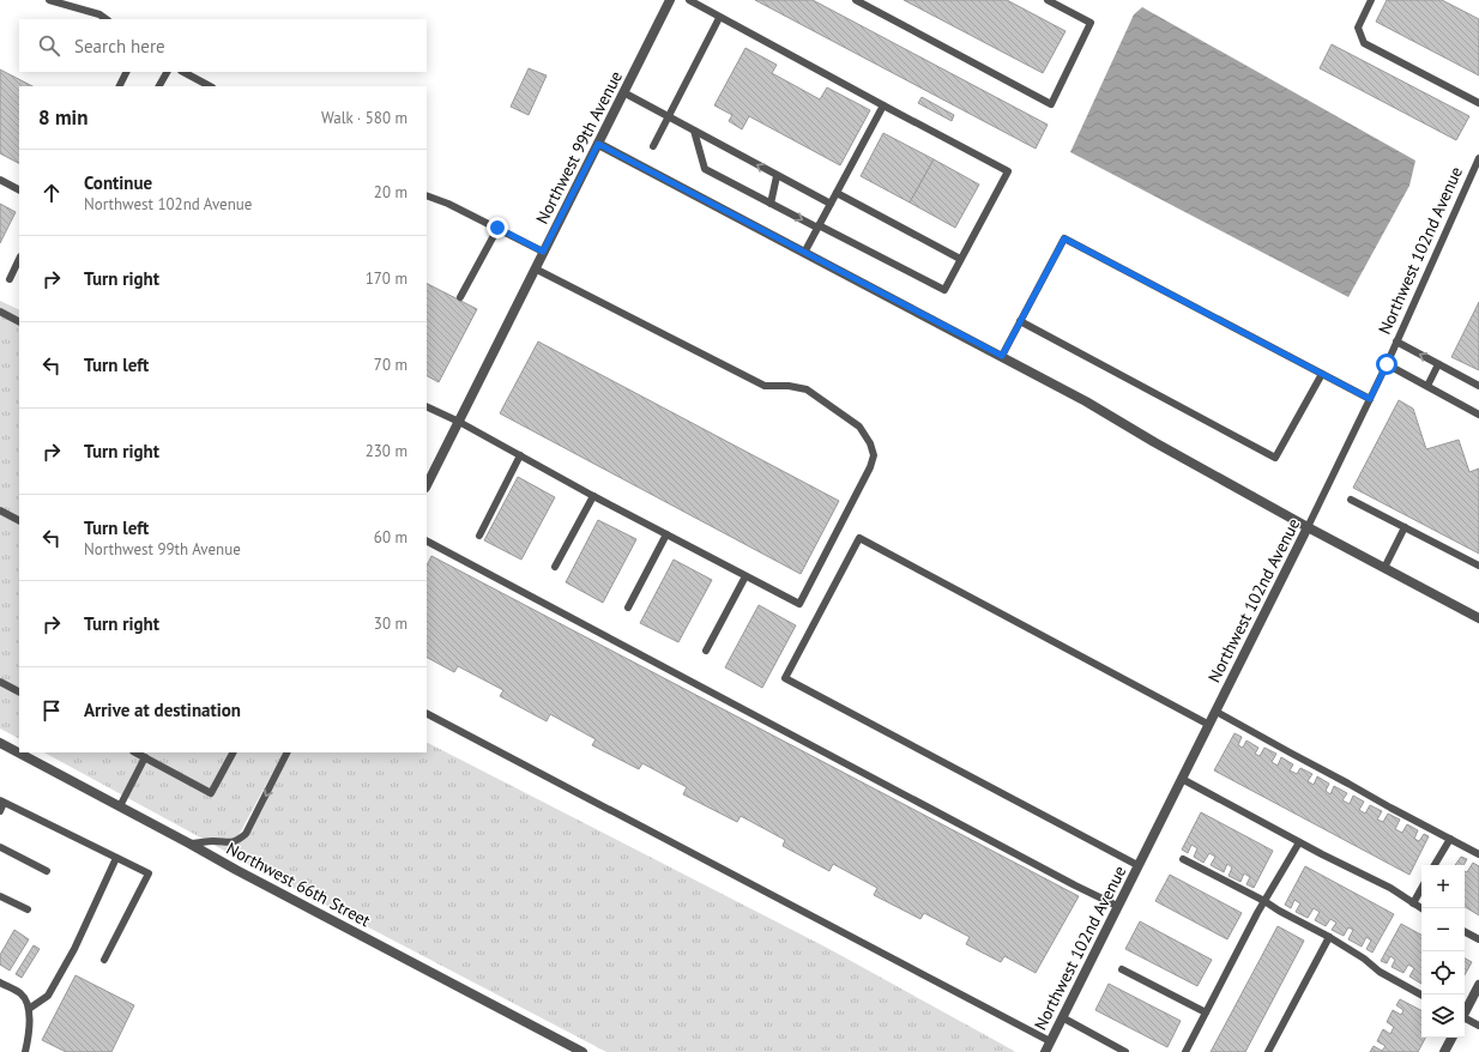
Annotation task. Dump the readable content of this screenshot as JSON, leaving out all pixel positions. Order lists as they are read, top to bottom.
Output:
{
  "streets": {
    "street": ["Northwest 99th Avenue", "Northwest 102nd Avenue", "Northwest 66th Street"]
  },
  "page": {
    "search": "Search here",
    "heading": ["8 min", "Walk · 580 m"],
    "list": [
      ["Continue", "Northwest 102nd Avenue", "20 m"],
      ["Turn right", "170 m"],
      ["Turn left", "70 m"],
      ["Turn right", "230 m"],
      ["Turn left", "Northwest 99th Avenue", "60 m"],
      ["Turn right", "30 m"],
      "Arrive at destination"
    ],
    "map_buttons": ["+", "−"]
  }
}
